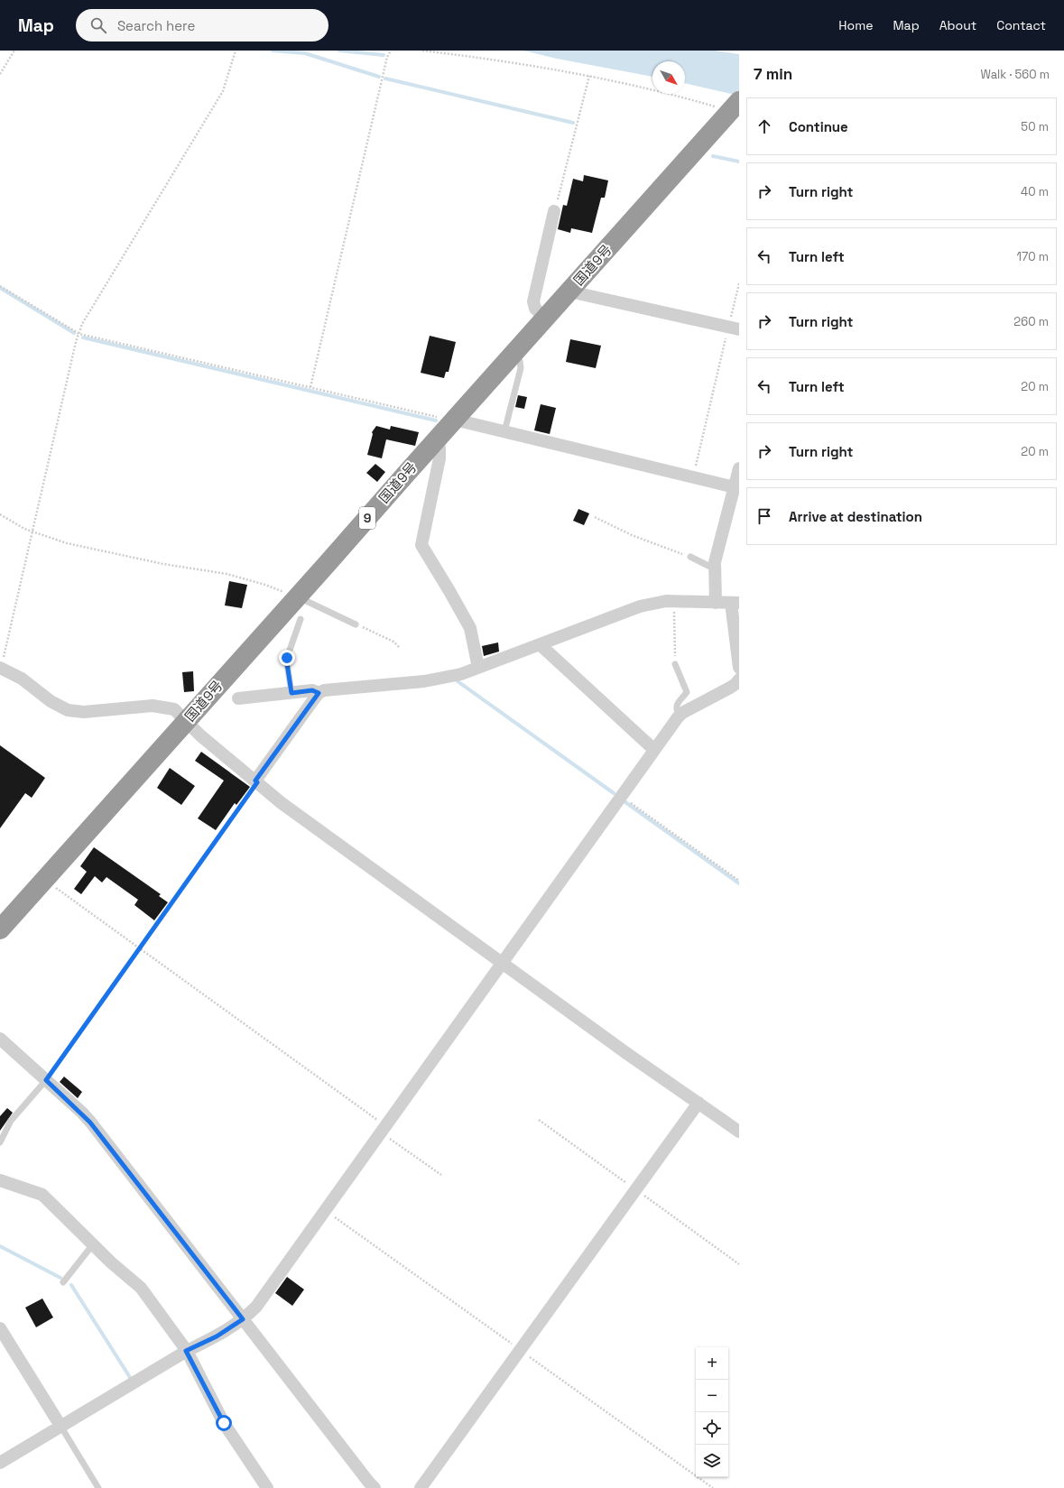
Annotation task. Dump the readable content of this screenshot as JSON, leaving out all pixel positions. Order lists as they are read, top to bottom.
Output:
{
  "streets": {
    "highway": ["国道9号", "9"]
  },
  "north": "bottom right",
  "page": {
    "header": "Map",
    "search": "Search here",
    "nav": [
      "Home",
      "Map",
      "About",
      "Contact"
    ],
    "heading": ["7 min", "Walk · 560 m"],
    "list": [
      ["Continue", "50 m"],
      ["Turn right", "40 m"],
      ["Turn left", "170 m"],
      ["Turn right", "260 m"],
      ["Turn left", "20 m"],
      ["Turn right", "20 m"],
      "Arrive at destination"
    ],
    "map_buttons": ["+", "−"]
  }
}
